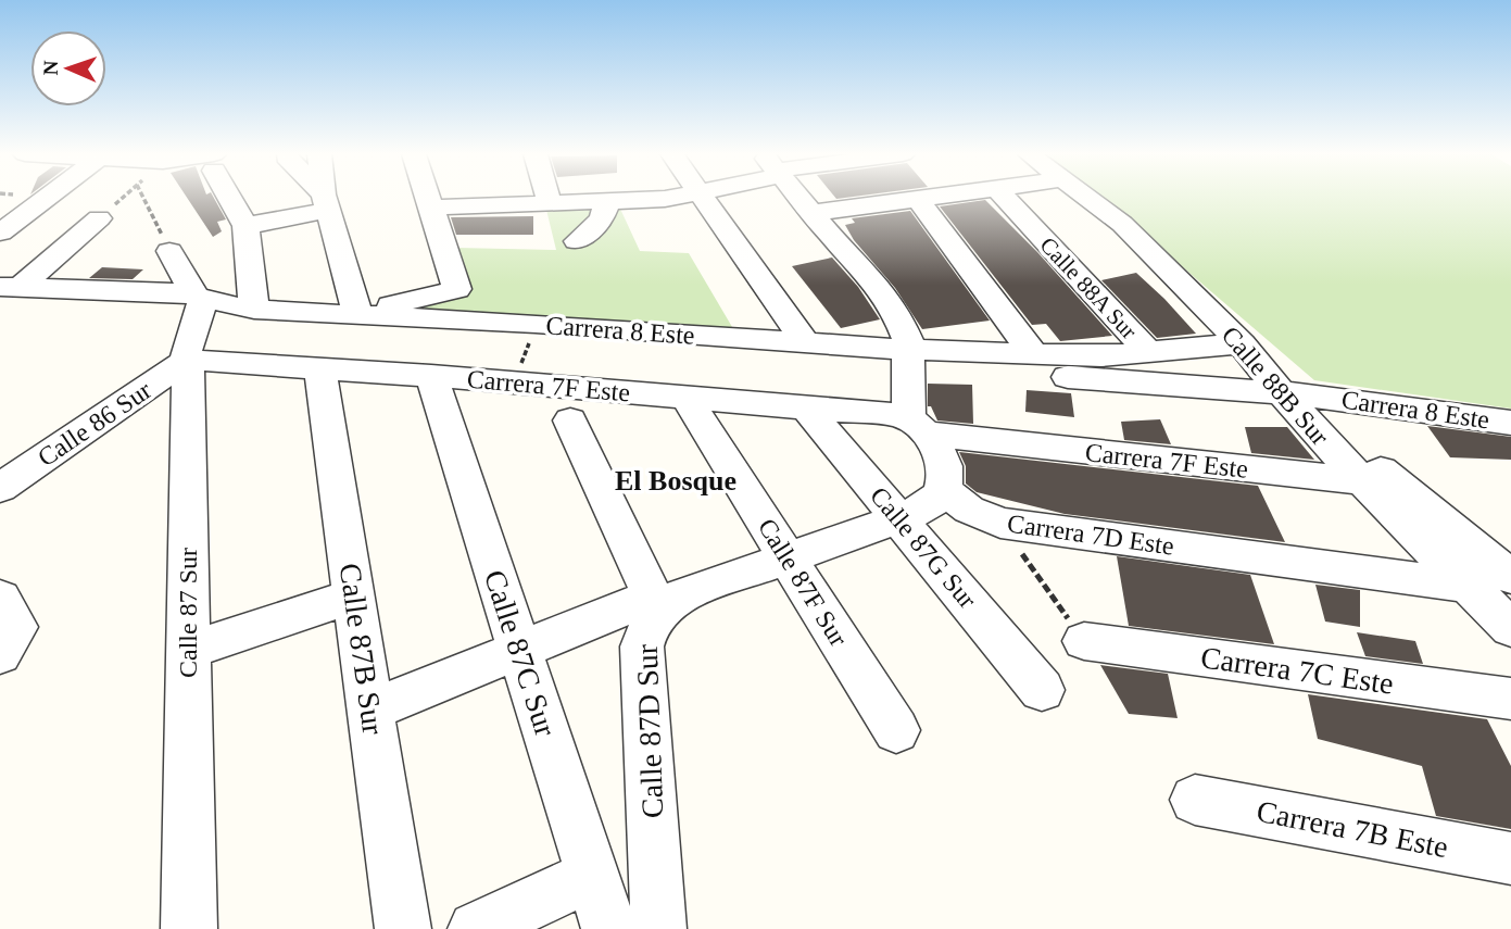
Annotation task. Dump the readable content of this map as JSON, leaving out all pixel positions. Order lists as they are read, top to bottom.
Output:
{
  "streets": {
    "street": [
      "Calle 88A Sur",
      "Carrera 8 Este",
      "Carrera 7F Este",
      "Calle 88B Sur",
      "Calle 86 Sur",
      "Carrera 7D Este",
      "Calle 87G Sur",
      "Calle 87F Sur",
      "Calle 87 Sur",
      "Calle 87B Sur",
      "Calle 87C Sur",
      "Carrera 7C Este",
      "Calle 87D Sur",
      "Carrera 7B Este"
    ]
  },
  "crossings": [
    ["Calle 88A Sur", "Carrera 8 Este"],
    ["Carrera 8 Este", "Calle 88B Sur"],
    ["Carrera 8 Este", "Calle 87 Sur"],
    ["Carrera 7F Este", "Calle 88B Sur"],
    ["Carrera 7F Este", "Calle 86 Sur"],
    ["Carrera 7F Este", "Calle 87G Sur"],
    ["Carrera 7F Este", "Calle 87F Sur"],
    ["Carrera 7F Este", "Calle 87 Sur"],
    ["Carrera 7F Este", "Calle 87B Sur"],
    ["Carrera 7F Este", "Calle 87C Sur"],
    ["Calle 88B Sur", "Carrera 7D Este"],
    ["Calle 86 Sur", "Calle 87 Sur"]
  ],
  "districts": ["El Bosque"],
  "north": "left"
}
